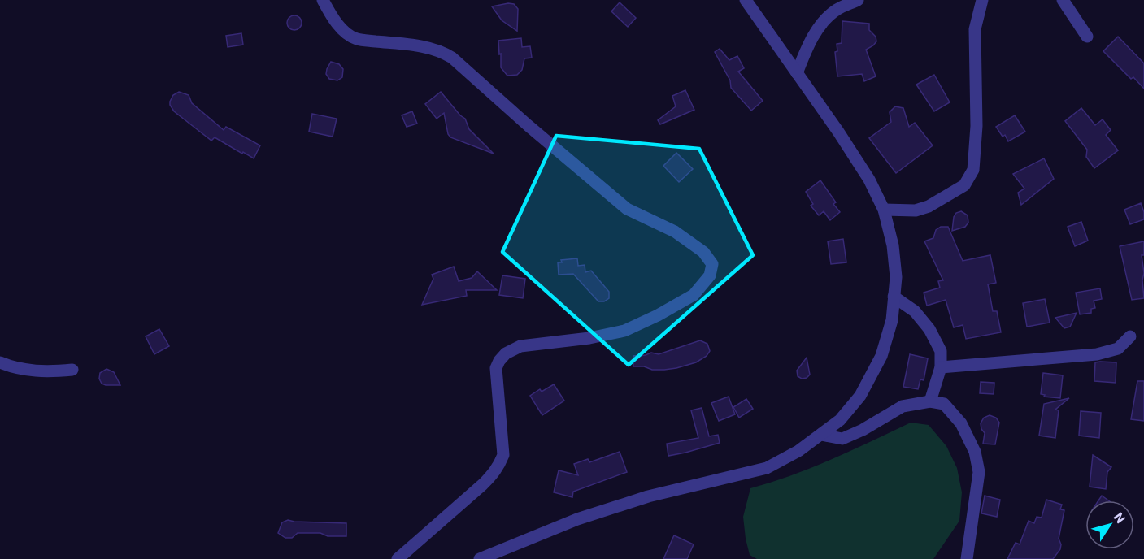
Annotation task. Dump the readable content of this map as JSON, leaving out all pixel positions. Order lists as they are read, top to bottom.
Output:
{
  "north": "top right"
}
